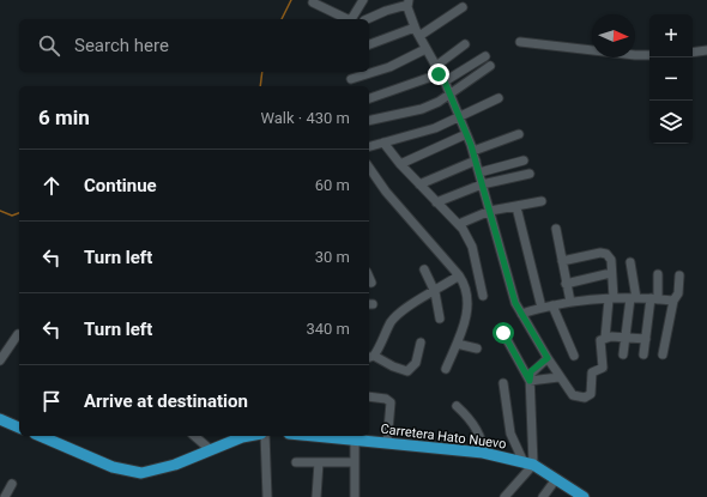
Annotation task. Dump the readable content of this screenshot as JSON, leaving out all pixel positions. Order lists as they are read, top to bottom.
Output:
{
  "streets": {
    "main road": ["Carretera Hato Nuevo"]
  },
  "north": "right",
  "page": {
    "map_buttons": ["+", "−"],
    "search": "Search here",
    "heading": ["6 min", "Walk · 430 m"],
    "list": [
      ["Continue", "60 m"],
      ["Turn left", "30 m"],
      ["Turn left", "340 m"],
      "Arrive at destination"
    ]
  }
}
